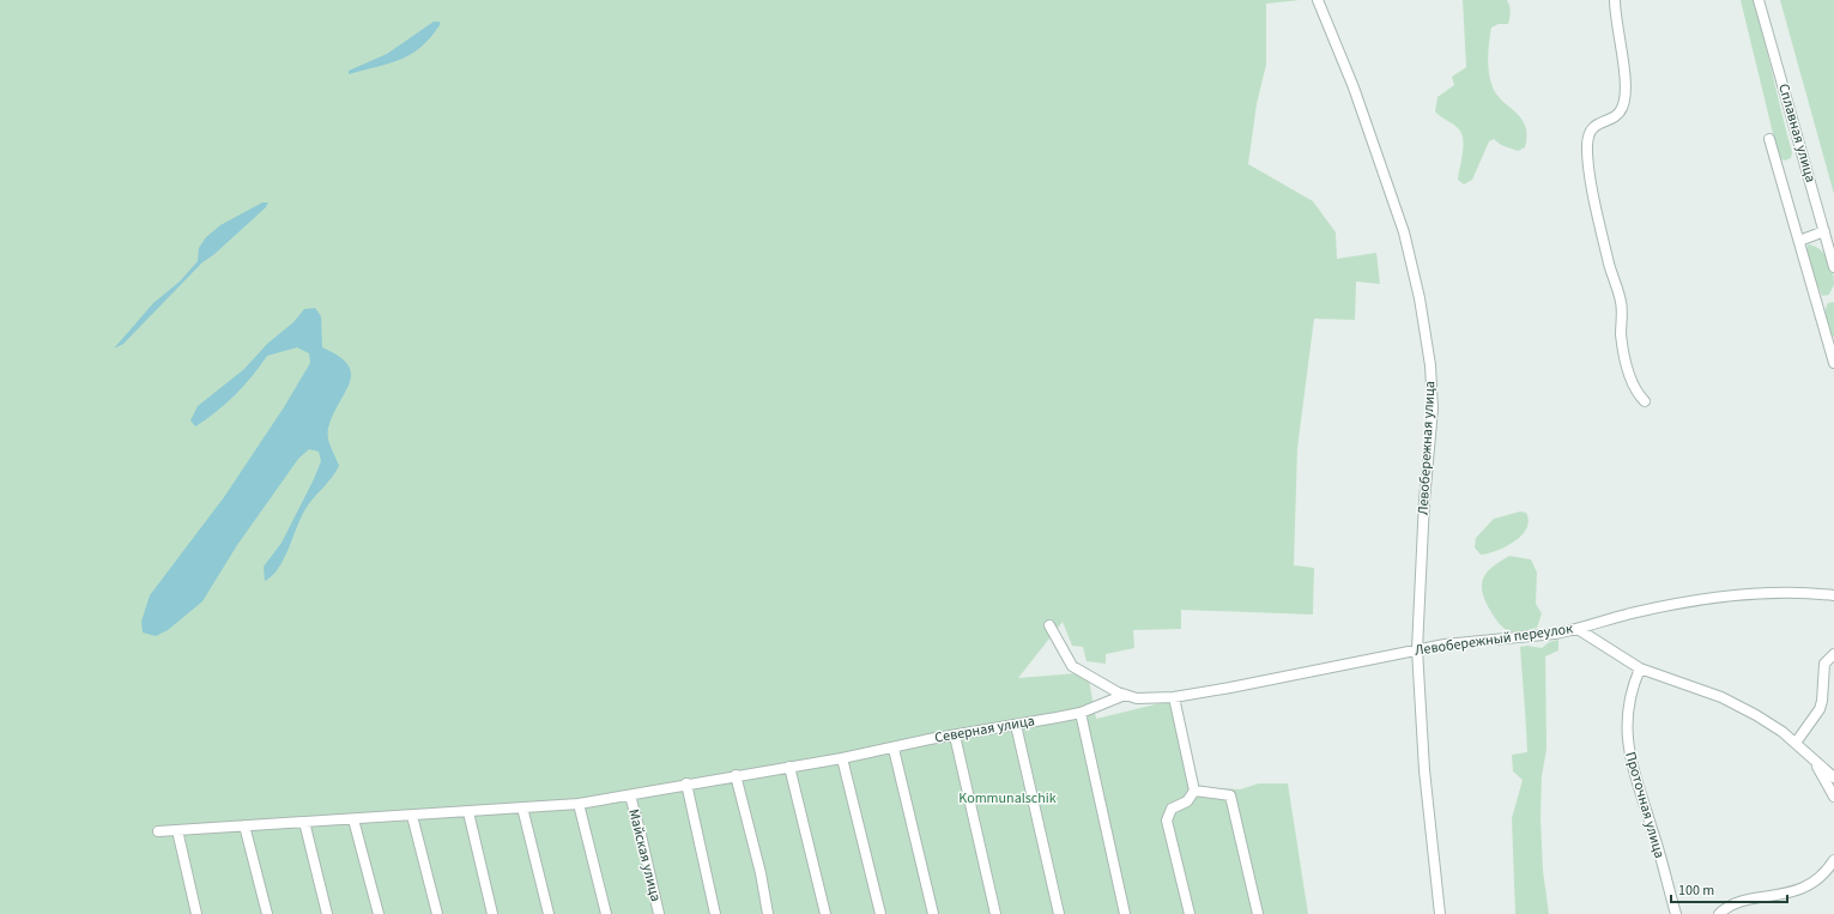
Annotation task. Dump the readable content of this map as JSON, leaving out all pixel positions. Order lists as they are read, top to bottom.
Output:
{
  "streets": {
    "street": [
      "Сплавная улица",
      "Левобережная улица",
      "Левобережный переулок",
      "Северная улица",
      "Проточная улица",
      "Майская улица"
    ]
  },
  "crossings": [
    ["Левобережная улица", "Левобережный переулок"],
    ["Левобережный переулок", "Северная улица"],
    ["Северная улица", "Майская улица"]
  ],
  "parks": ["Kommunalschik"],
  "scale_bar": "100 m"
}
